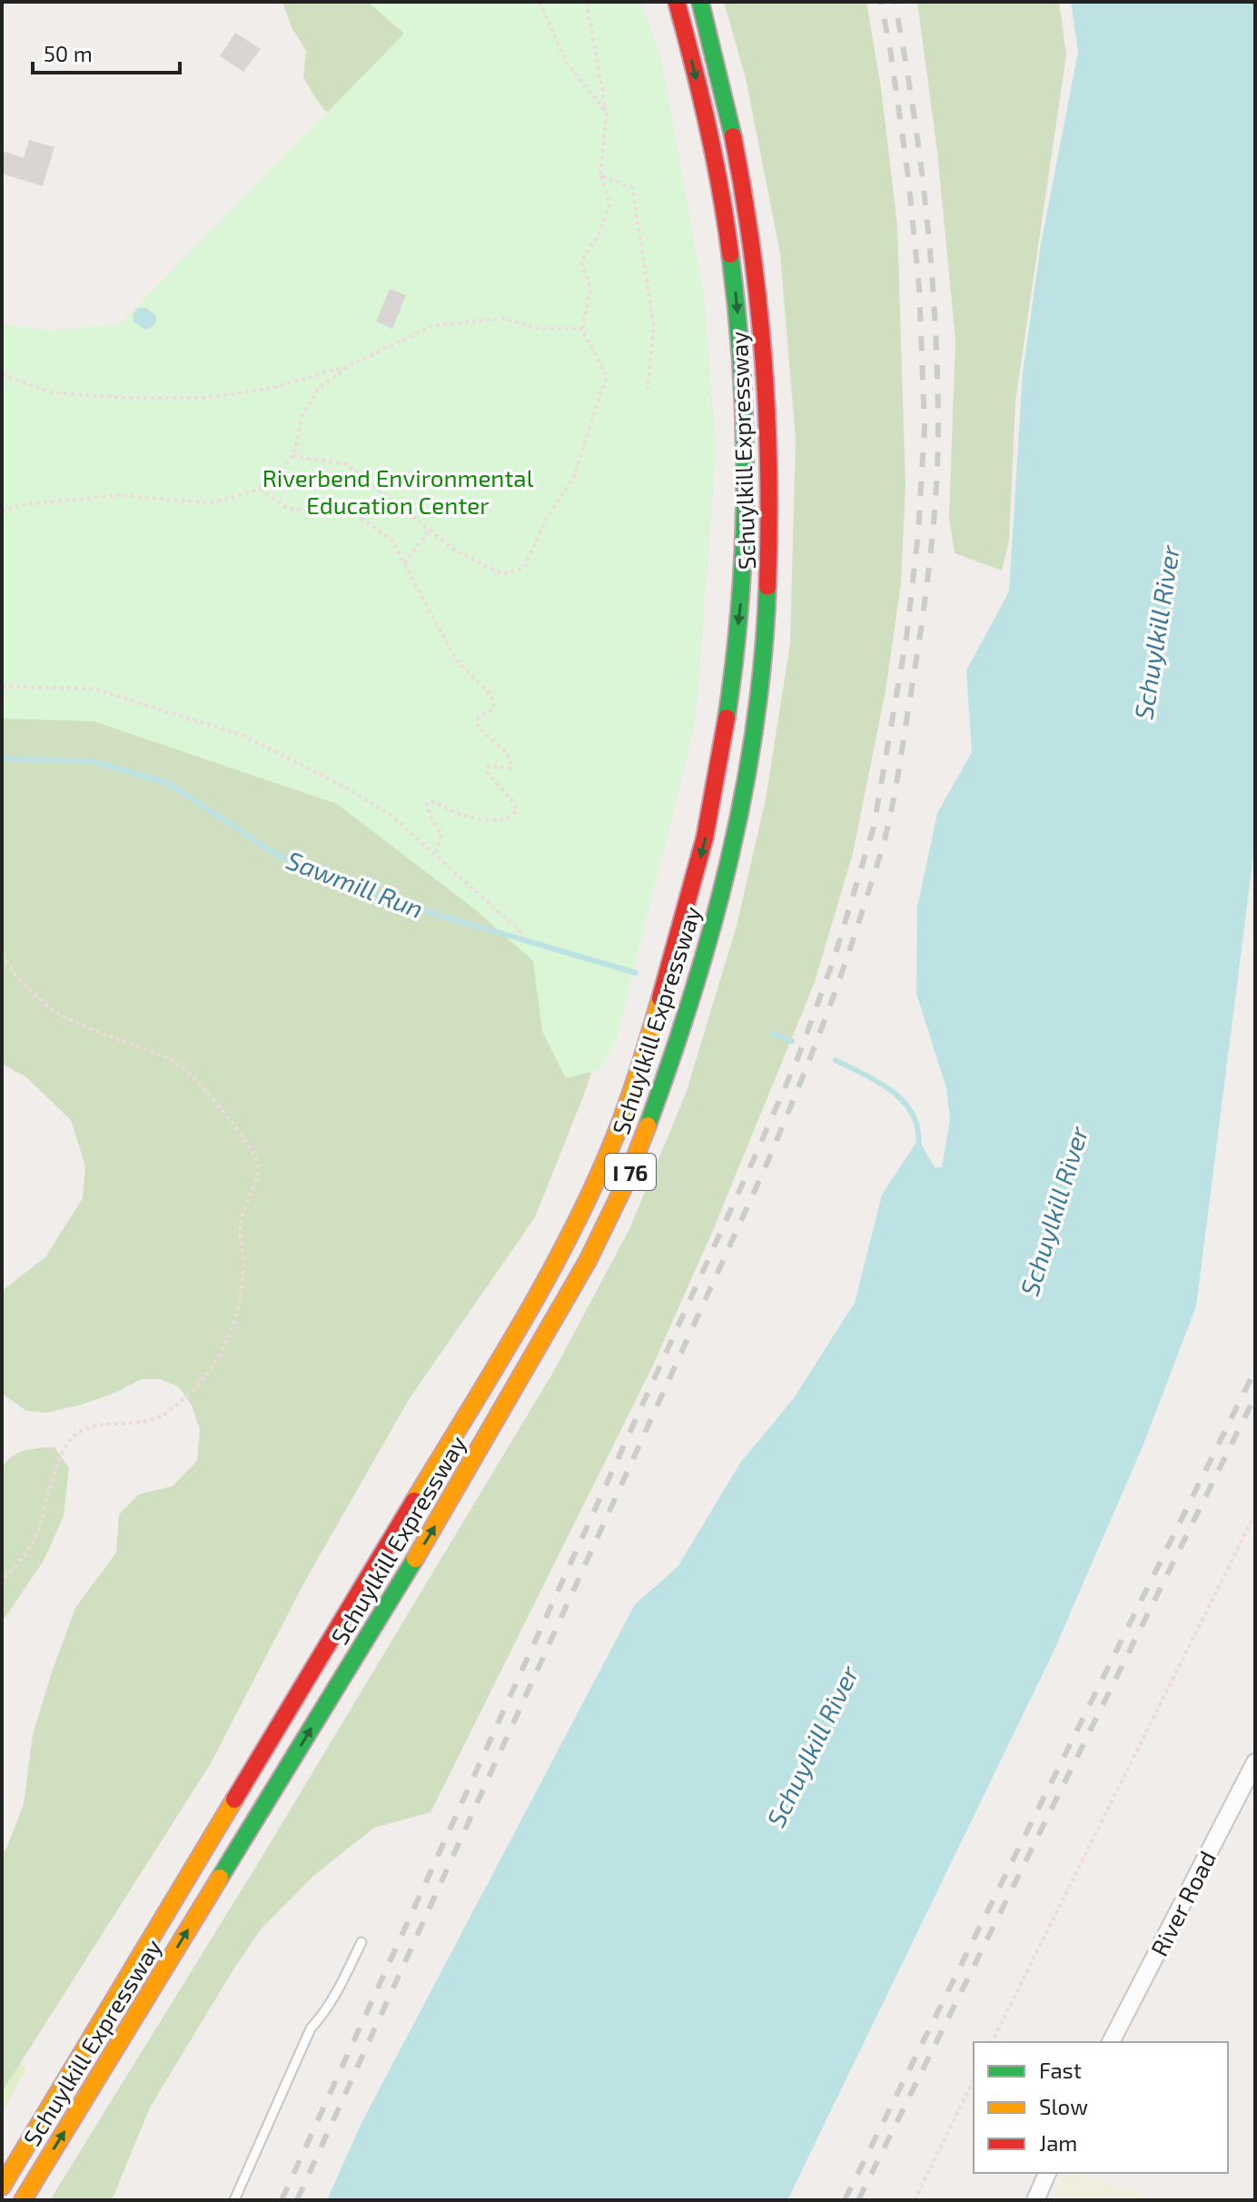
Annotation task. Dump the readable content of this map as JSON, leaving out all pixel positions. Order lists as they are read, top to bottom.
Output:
{
  "streets": {
    "highway": ["Schuylkill Expressway", "I 76"],
    "street": ["River Road"]
  },
  "water": ["Schuylkill River", "Sawmill Run"],
  "parks": ["Riverbend Environmental Education Center"],
  "legend": ["Fast", "Slow", "Jam"],
  "scale_bar": "50 m"
}
